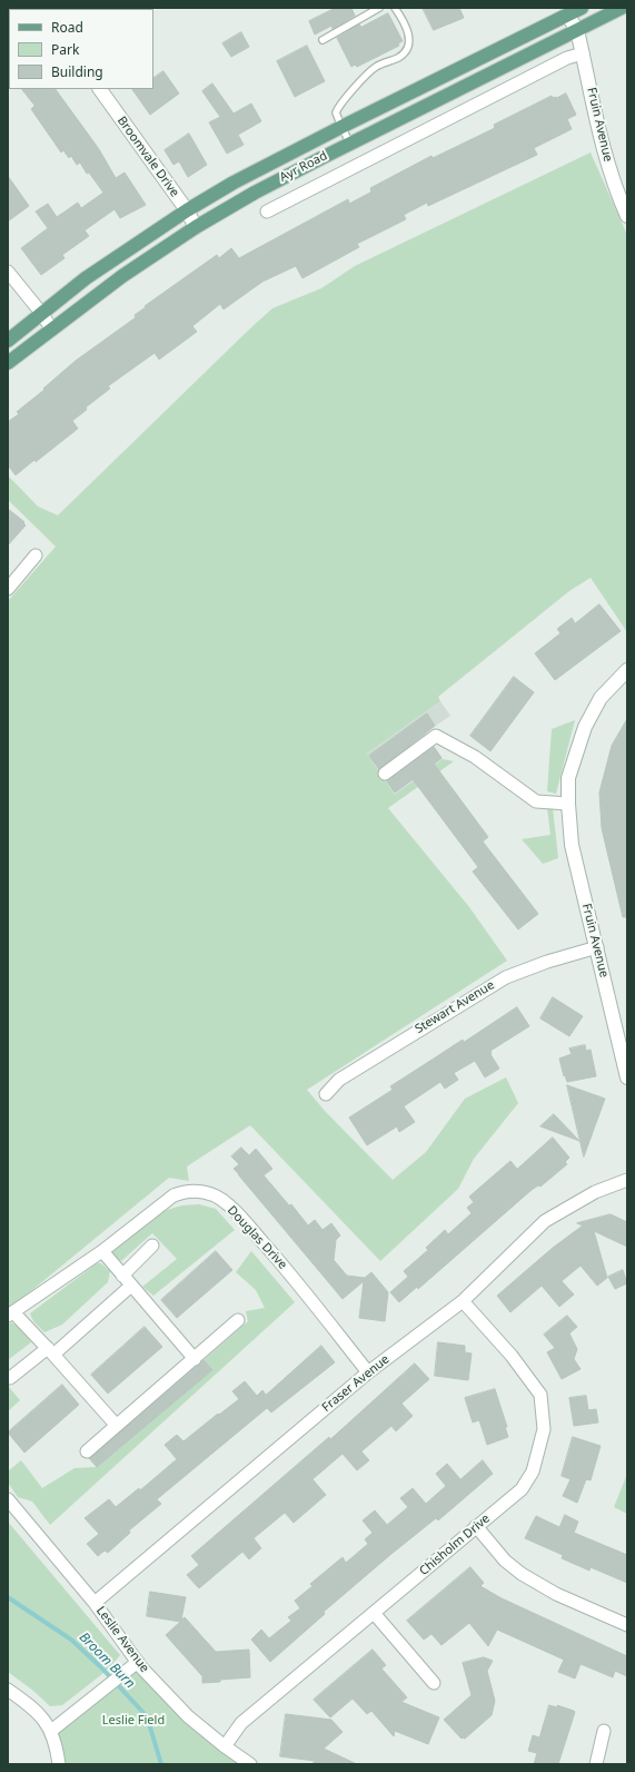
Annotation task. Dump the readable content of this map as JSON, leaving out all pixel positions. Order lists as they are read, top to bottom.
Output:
{
  "streets": {
    "main road": ["Ayr Road"],
    "street": [
      "Fruin Avenue",
      "Broomvale Drive",
      "Stewart Avenue",
      "Douglas Drive",
      "Fraser Avenue",
      "Chisholm Drive",
      "Leslie Avenue"
    ]
  },
  "crossings": [
    ["Fruin Avenue", "Ayr Road"],
    ["Fruin Avenue", "Stewart Avenue"],
    ["Broomvale Drive", "Ayr Road"],
    ["Douglas Drive", "Fraser Avenue"],
    ["Fraser Avenue", "Chisholm Drive"],
    ["Fraser Avenue", "Leslie Avenue"],
    ["Chisholm Drive", "Leslie Avenue"]
  ],
  "water": ["Broom Burn"],
  "parks": ["Leslie Field"],
  "legend": ["Road", "Park", "Building"]
}
